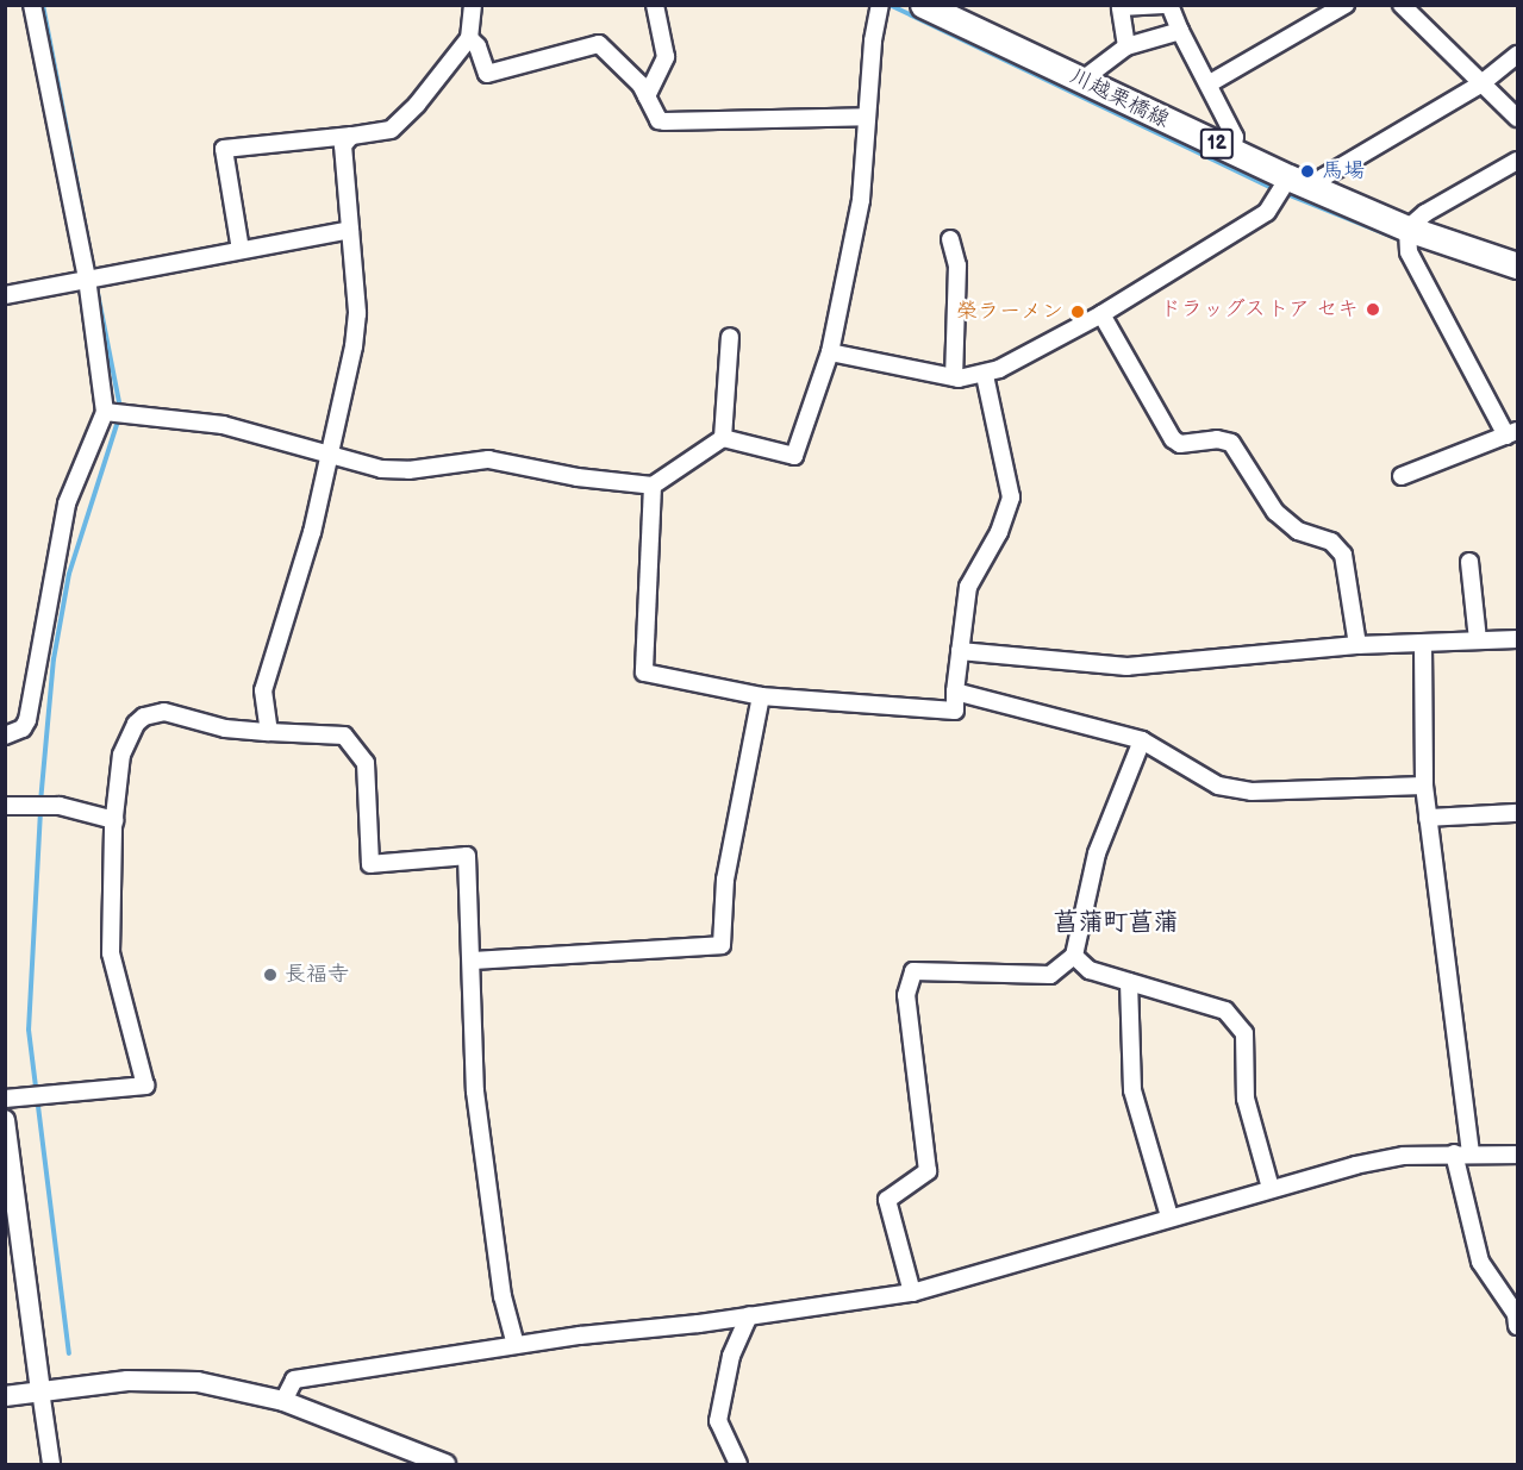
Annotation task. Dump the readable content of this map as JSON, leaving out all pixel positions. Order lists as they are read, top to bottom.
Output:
{
  "streets": {
    "main road": ["川越栗橋線", "12"]
  },
  "districts": ["菖蒲町菖蒲"],
  "places": [
    "馬場",
    "ドラッグストア セキ",
    "榮ラーメン",
    "長福寺"
  ]
}
